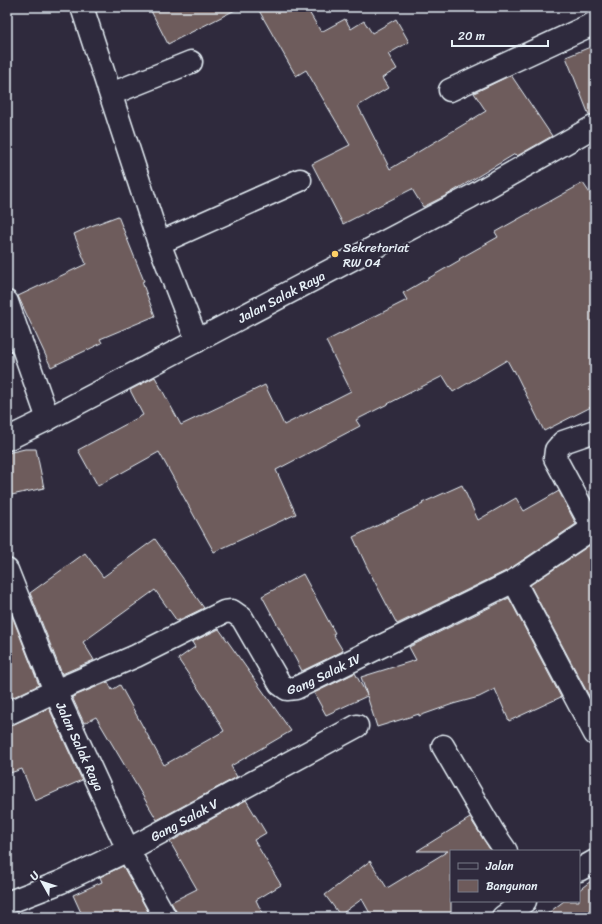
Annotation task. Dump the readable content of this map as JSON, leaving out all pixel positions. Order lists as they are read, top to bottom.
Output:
{
  "streets": {
    "street": ["Jalan Salak Raya", "Gang Salak IV", "Gang Salak V"]
  },
  "crossings": [
    ["Jalan Salak Raya", "Gang Salak IV"],
    ["Jalan Salak Raya", "Gang Salak V"]
  ],
  "places": ["Sekretariat RW 04"],
  "legend": ["Jalan", "Bangunan"],
  "scale_bar": "20 m",
  "north": "top left"
}
